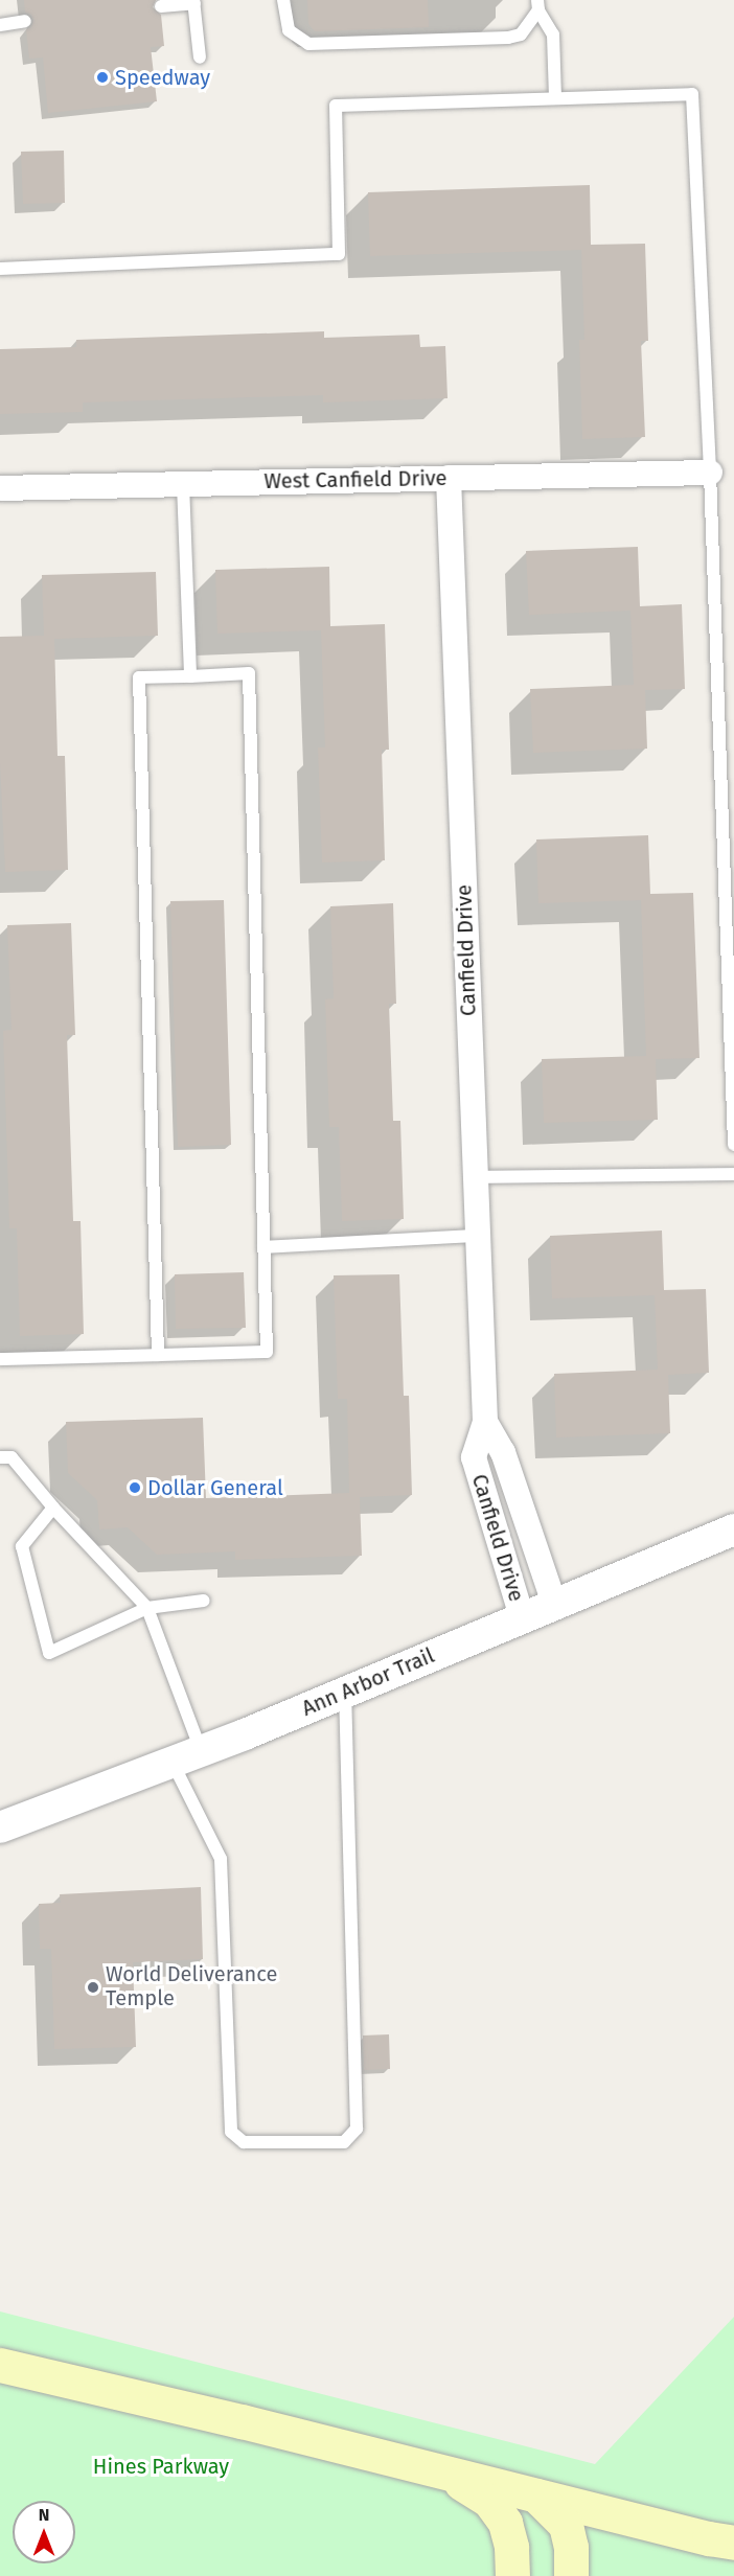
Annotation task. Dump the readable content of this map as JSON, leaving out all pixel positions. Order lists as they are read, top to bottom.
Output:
{
  "streets": {
    "street": ["West Canfield Drive", "Canfield Drive", "Ann Arbor Trail"]
  },
  "crossings": [
    ["West Canfield Drive", "Canfield Drive"],
    ["Canfield Drive", "Ann Arbor Trail"]
  ],
  "parks": ["Hines Parkway"],
  "places": ["Speedway", "Dollar General", "World Deliverance Temple"],
  "north": "top"
}
